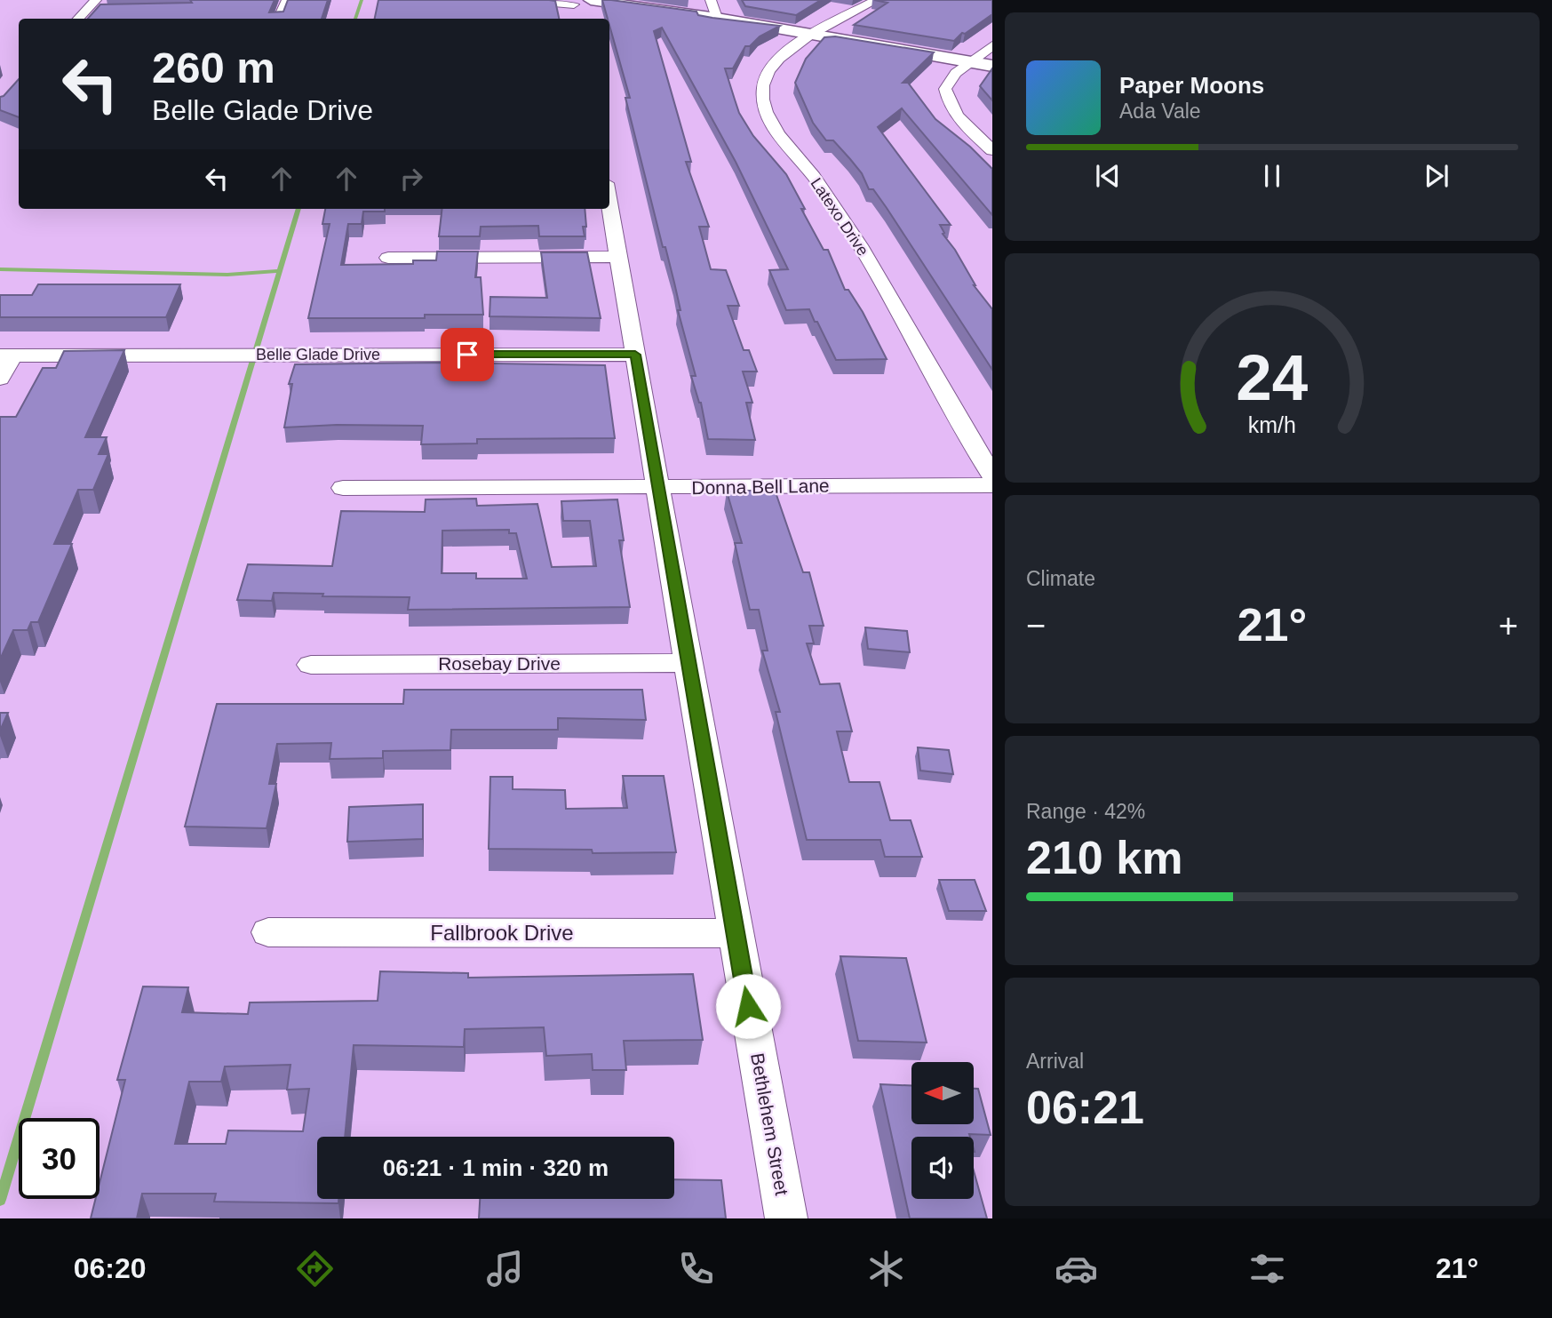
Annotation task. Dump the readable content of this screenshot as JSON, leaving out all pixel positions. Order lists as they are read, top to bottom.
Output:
{
  "streets": {
    "street": [
      "Latexo Drive",
      "Belle Glade Drive",
      "Donna Bell Lane",
      "Rosebay Drive",
      "Fallbrook Drive",
      "Bethlehem Street"
    ]
  },
  "crossings": [
    ["Belle Glade Drive", "Bethlehem Street"],
    ["Donna Bell Lane", "Bethlehem Street"],
    ["Rosebay Drive", "Bethlehem Street"],
    ["Fallbrook Drive", "Bethlehem Street"]
  ],
  "north": "left",
  "page": {
    "turn": ["260 m", "Belle Glade Drive"],
    "song": ["Paper Moons", "Ada Vale"],
    "tile": [
      "Climate",
      ["Range · 42%", "210 km"],
      ["Arrival", "06:21"]
    ],
    "heat": ["−", "21°", "+"],
    "limit": "30",
    "trip": "06:21 · 1 min · 320 m",
    "tabs": ["06:20", "21°"],
    "gauge": ["24", "km/h"]
  }
}
